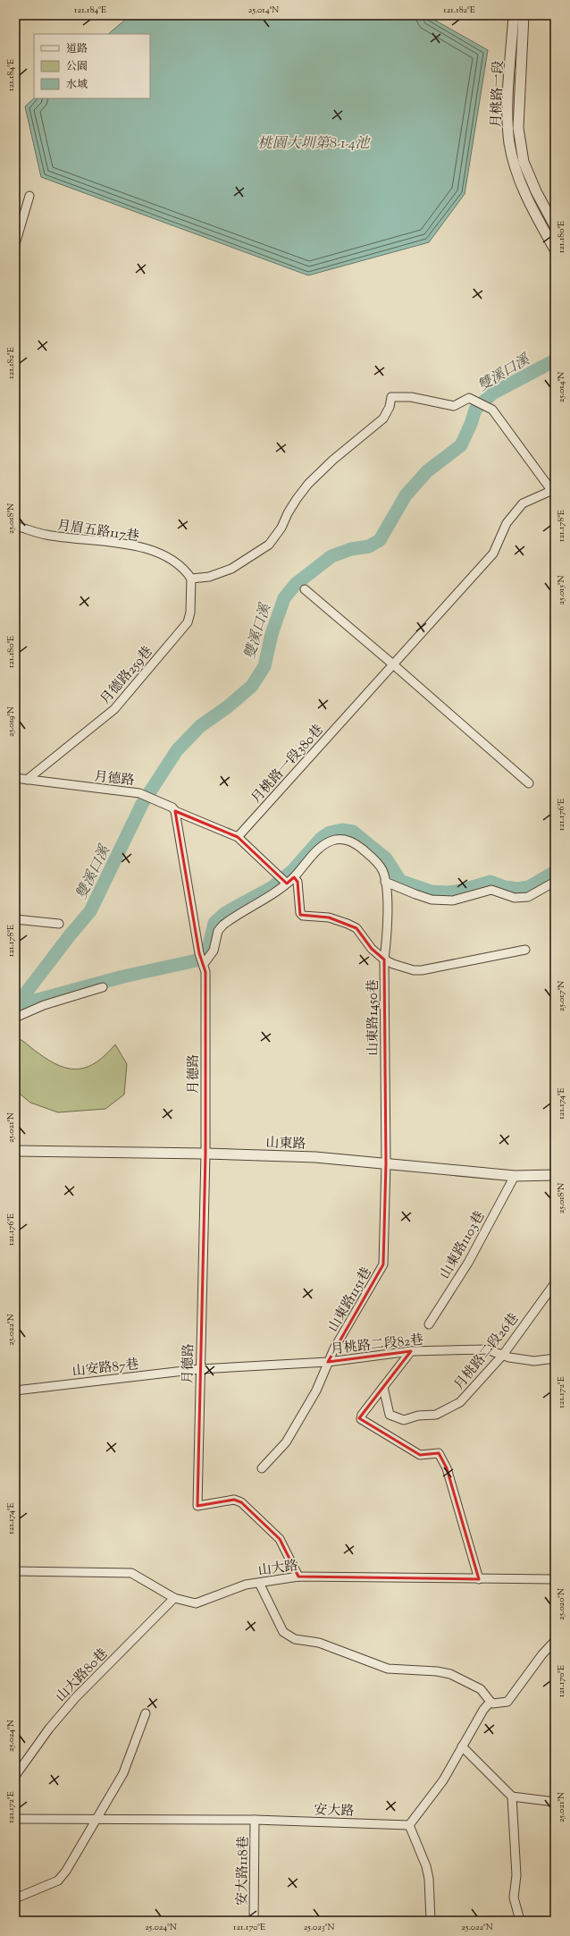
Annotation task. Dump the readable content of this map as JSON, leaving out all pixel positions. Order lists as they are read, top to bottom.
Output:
{
  "streets": {
    "street": [
      "月桃路一段",
      "月眉五路117巷",
      "月德路259巷",
      "月桃路一段380巷",
      "月德路",
      "山東路1450巷",
      "山東路",
      "山東路1103巷",
      "山東路1151巷",
      "月桃路二段82巷",
      "月桃路二段26巷",
      "山安路87巷",
      "山大路",
      "山大路80巷",
      "安大路",
      "安大路118巷"
    ]
  },
  "crossings": [
    ["月眉五路117巷", "月德路259巷"],
    ["月德路259巷", "月德路"],
    ["月德路", "山東路1450巷"],
    ["月德路", "山東路"],
    ["月德路", "月桃路二段82巷"],
    ["月德路", "山安路87巷"],
    ["月德路", "山大路"],
    ["山東路1450巷", "山東路"],
    ["山東路1450巷", "山東路1151巷"],
    ["山東路", "山東路1103巷"],
    ["山東路", "山東路1151巷"],
    ["山東路1151巷", "月桃路二段82巷"],
    ["月桃路二段82巷", "月桃路二段26巷"],
    ["月桃路二段82巷", "山安路87巷"],
    ["山大路", "山大路80巷"],
    ["安大路", "安大路118巷"]
  ],
  "water": ["桃園大圳第8-1-4池", "雙溪口溪"],
  "legend": ["道路", "公園", "水域"],
  "coordinates": [
    "121.184°E",
    "25.014°N",
    "121.182°E",
    "121.180°E",
    "25.018°N",
    "121.178°E",
    "25.015°N",
    "25.019°N",
    "121.176°E",
    "25.017°N",
    "121.174°E",
    "25.021°N",
    "25.022°N",
    "121.172°E",
    "25.020°N",
    "121.170°E",
    "25.024°N",
    "25.023°N"
  ]
}
